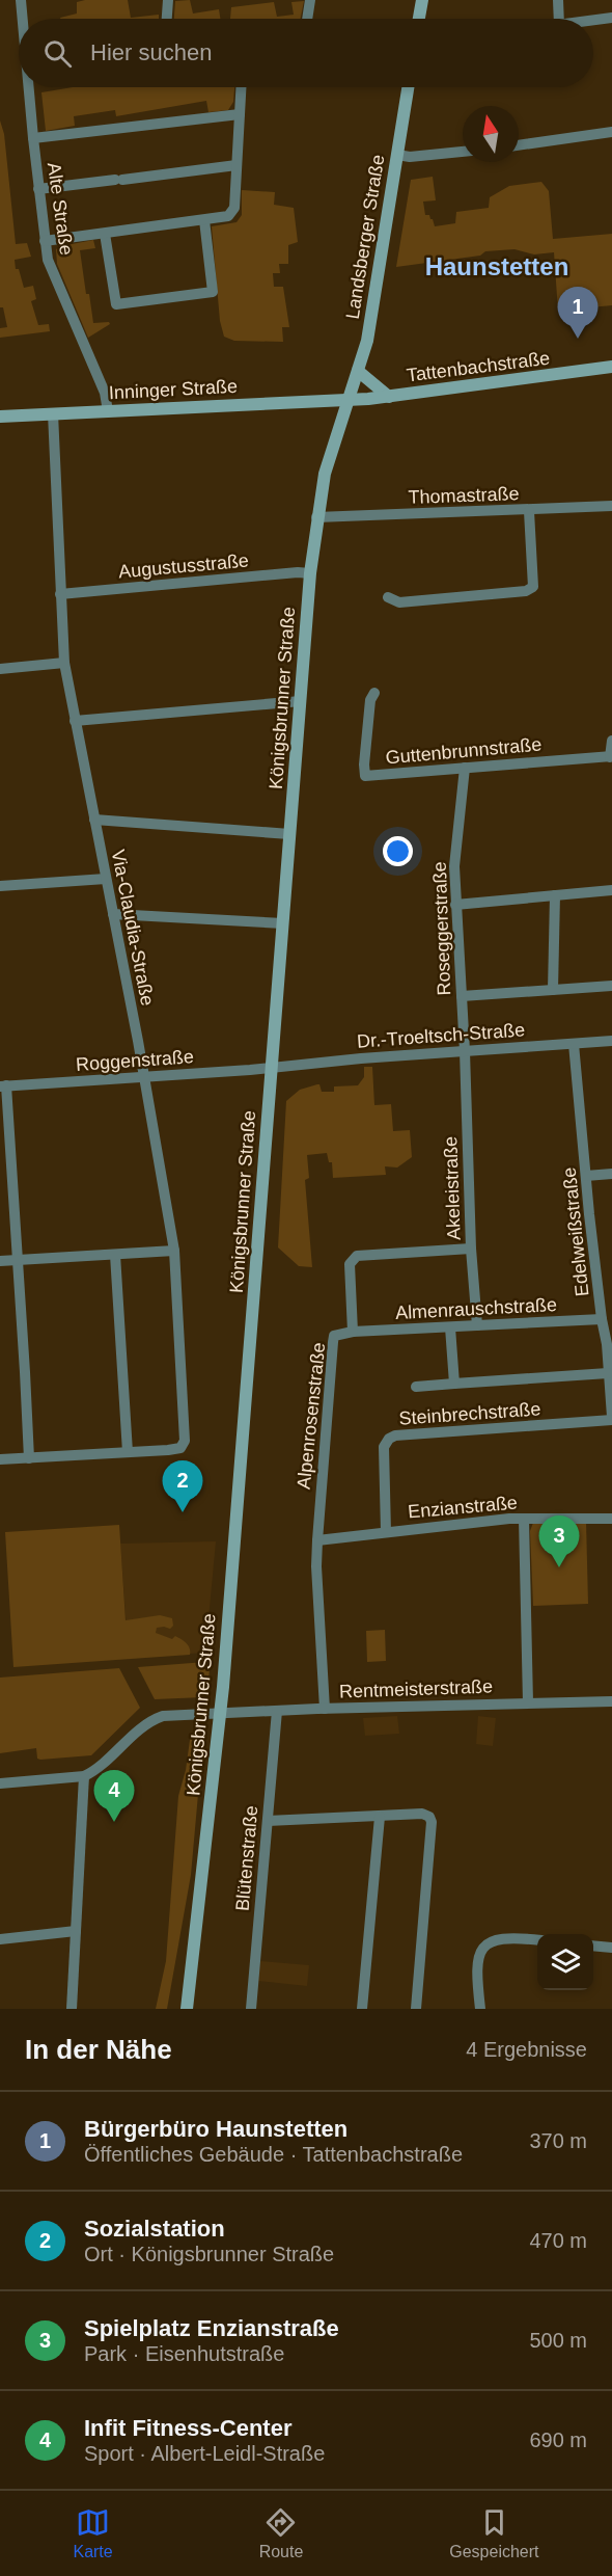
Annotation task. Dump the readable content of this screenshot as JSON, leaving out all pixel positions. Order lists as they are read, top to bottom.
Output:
{
  "streets": {
    "main road": [
      "Landsberger Straße",
      "Tattenbachstraße",
      "Inninger Straße",
      "Königsbrunner Straße"
    ],
    "street": [
      "Alte Straße",
      "Thomastraße",
      "Augustusstraße",
      "Guttenbrunnstraße",
      "Via-Claudia-Straße",
      "Roseggerstraße",
      "Dr.-Troeltsch-Straße",
      "Roggenstraße",
      "Akeleistraße",
      "Edelweißstraße",
      "Almenrauschstraße",
      "Steinbrechstraße",
      "Alpenrosenstraße",
      "Enzianstraße",
      "Rentmeisterstraße",
      "Blütenstraße"
    ]
  },
  "crossings": [
    ["Alte Straße", "Inninger Straße"],
    ["Landsberger Straße", "Tattenbachstraße"],
    ["Landsberger Straße", "Inninger Straße"],
    ["Landsberger Straße", "Königsbrunner Straße"],
    ["Tattenbachstraße", "Inninger Straße"],
    ["Tattenbachstraße", "Königsbrunner Straße"],
    ["Inninger Straße", "Königsbrunner Straße"],
    ["Inninger Straße", "Via-Claudia-Straße"],
    ["Thomastraße", "Königsbrunner Straße"],
    ["Augustusstraße", "Königsbrunner Straße"],
    ["Augustusstraße", "Via-Claudia-Straße"],
    ["Königsbrunner Straße", "Dr.-Troeltsch-Straße"],
    ["Königsbrunner Straße", "Roggenstraße"],
    ["Königsbrunner Straße", "Rentmeisterstraße"],
    ["Guttenbrunnstraße", "Roseggerstraße"],
    ["Via-Claudia-Straße", "Roggenstraße"],
    ["Roseggerstraße", "Dr.-Troeltsch-Straße"],
    ["Roseggerstraße", "Akeleistraße"],
    ["Dr.-Troeltsch-Straße", "Roggenstraße"],
    ["Dr.-Troeltsch-Straße", "Akeleistraße"],
    ["Dr.-Troeltsch-Straße", "Edelweißstraße"],
    ["Akeleistraße", "Almenrauschstraße"],
    ["Akeleistraße", "Alpenrosenstraße"],
    ["Edelweißstraße", "Almenrauschstraße"],
    ["Edelweißstraße", "Steinbrechstraße"],
    ["Almenrauschstraße", "Alpenrosenstraße"],
    ["Steinbrechstraße", "Enzianstraße"],
    ["Alpenrosenstraße", "Enzianstraße"],
    ["Alpenrosenstraße", "Rentmeisterstraße"],
    ["Rentmeisterstraße", "Blütenstraße"]
  ],
  "districts": ["Haunstetten"],
  "north": "top",
  "page": {
    "search": "Hier suchen",
    "pins": [
      "1",
      "2",
      "3",
      "4"
    ],
    "heading": ["In der Nähe", "4 Ergebnisse"],
    "list": [
      {
        "mark": "1",
        "name": "Bürgerbüro Haunstetten",
        "note": "Öffentliches Gebäude · Tattenbachstraße",
        "value": "370 m"
      },
      {
        "mark": "2",
        "name": "Sozialstation",
        "note": "Ort · Königsbrunner Straße",
        "value": "470 m"
      },
      {
        "mark": "3",
        "name": "Spielplatz Enzianstraße",
        "note": "Park · Eisenhutstraße",
        "value": "500 m"
      },
      {
        "mark": "4",
        "name": "Infit Fitness-Center",
        "note": "Sport · Albert-Leidl-Straße",
        "value": "690 m"
      }
    ],
    "nav": ["Karte", "Route", "Gespeichert"]
  }
}
